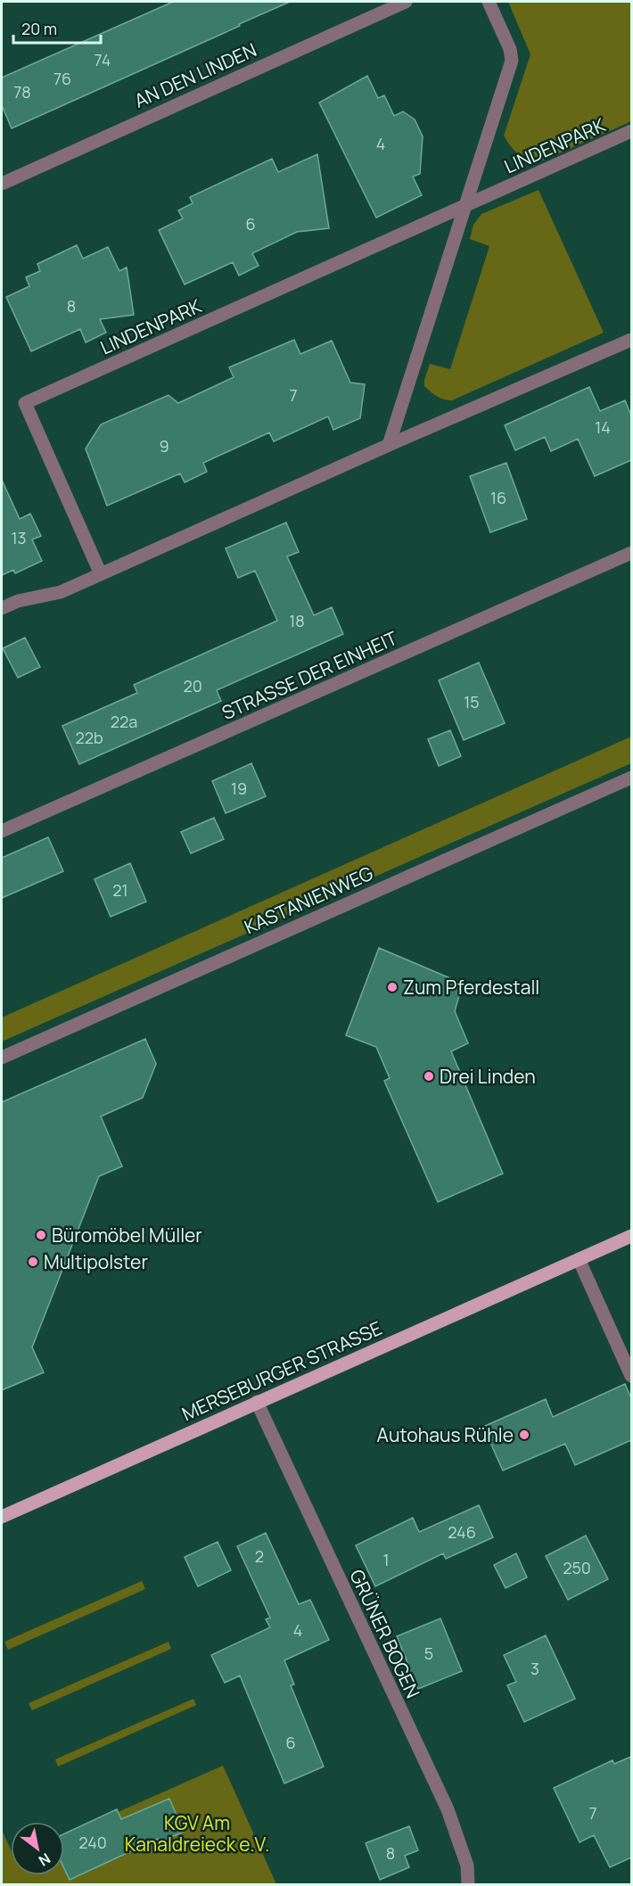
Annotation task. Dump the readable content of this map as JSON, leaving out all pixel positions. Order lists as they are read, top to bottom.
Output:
{
  "streets": {
    "main road": ["MERSEBURGER STRASSE"],
    "street": [
      "AN DEN LINDEN",
      "LINDENPARK",
      "STRASSE DER EINHEIT",
      "KASTANIENWEG",
      "GRÜNER BOGEN"
    ]
  },
  "crossings": [
    ["MERSEBURGER STRASSE", "GRÜNER BOGEN"]
  ],
  "parks": ["KGV Am Kanaldreieck e.V."],
  "places": [
    "Zum Pferdestall",
    "Drei Linden",
    "Büromöbel Müller",
    "Multipolster",
    "Autohaus Rühle"
  ],
  "house_numbers": [
    "74",
    "76",
    "78",
    "4",
    "6",
    "8",
    "7",
    "14",
    "9",
    "16",
    "13",
    "18",
    "20",
    "15",
    "22a",
    "22b",
    "19",
    "21",
    "246",
    "2",
    "1",
    "250",
    "4",
    "5",
    "3",
    "6",
    "7",
    "240",
    "8"
  ],
  "scale_bar": "20 m",
  "north": "bottom right"
}
